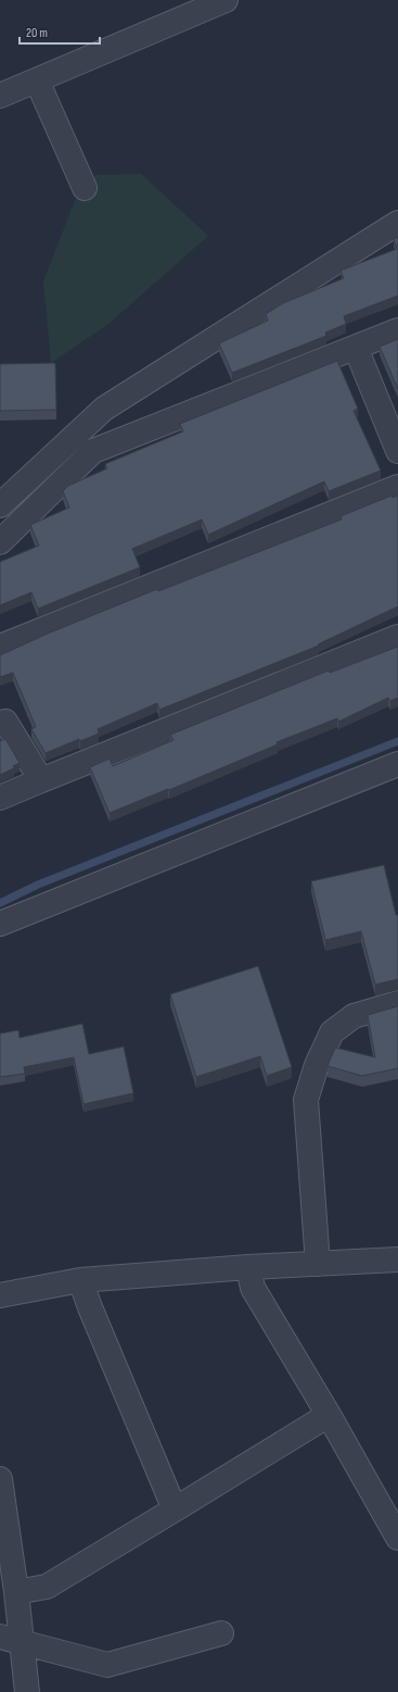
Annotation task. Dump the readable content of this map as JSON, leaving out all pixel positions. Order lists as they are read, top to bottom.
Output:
{
  "scale_bar": "20 m"
}
